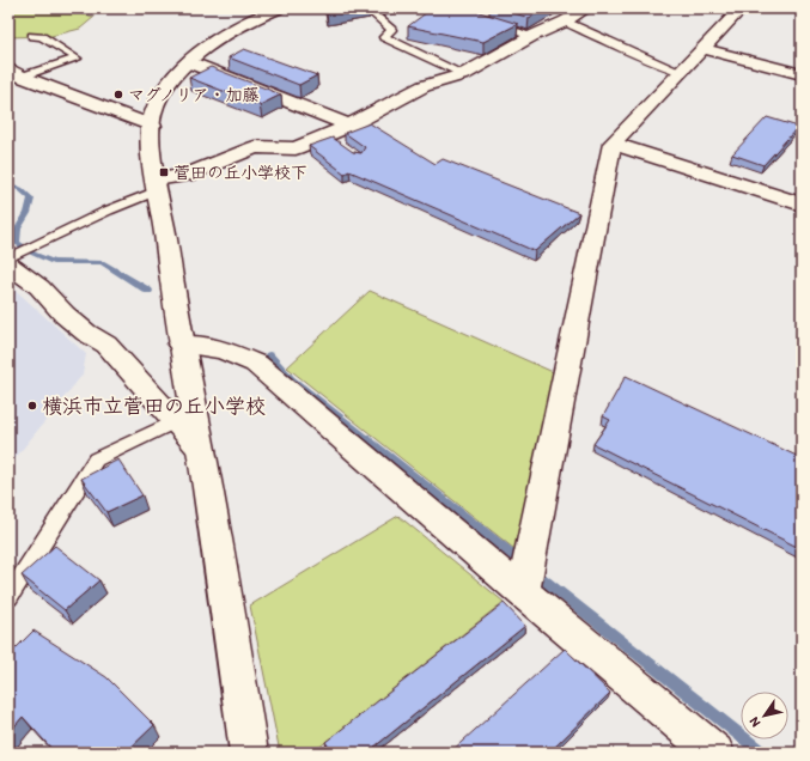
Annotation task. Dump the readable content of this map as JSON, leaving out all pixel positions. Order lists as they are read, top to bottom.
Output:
{
  "places": {
    "other": ["マグノリア・加藤", "横浜市立菅田の丘小学校"],
    "transit": ["菅田の丘小学校下"]
  },
  "north": "bottom left"
}
